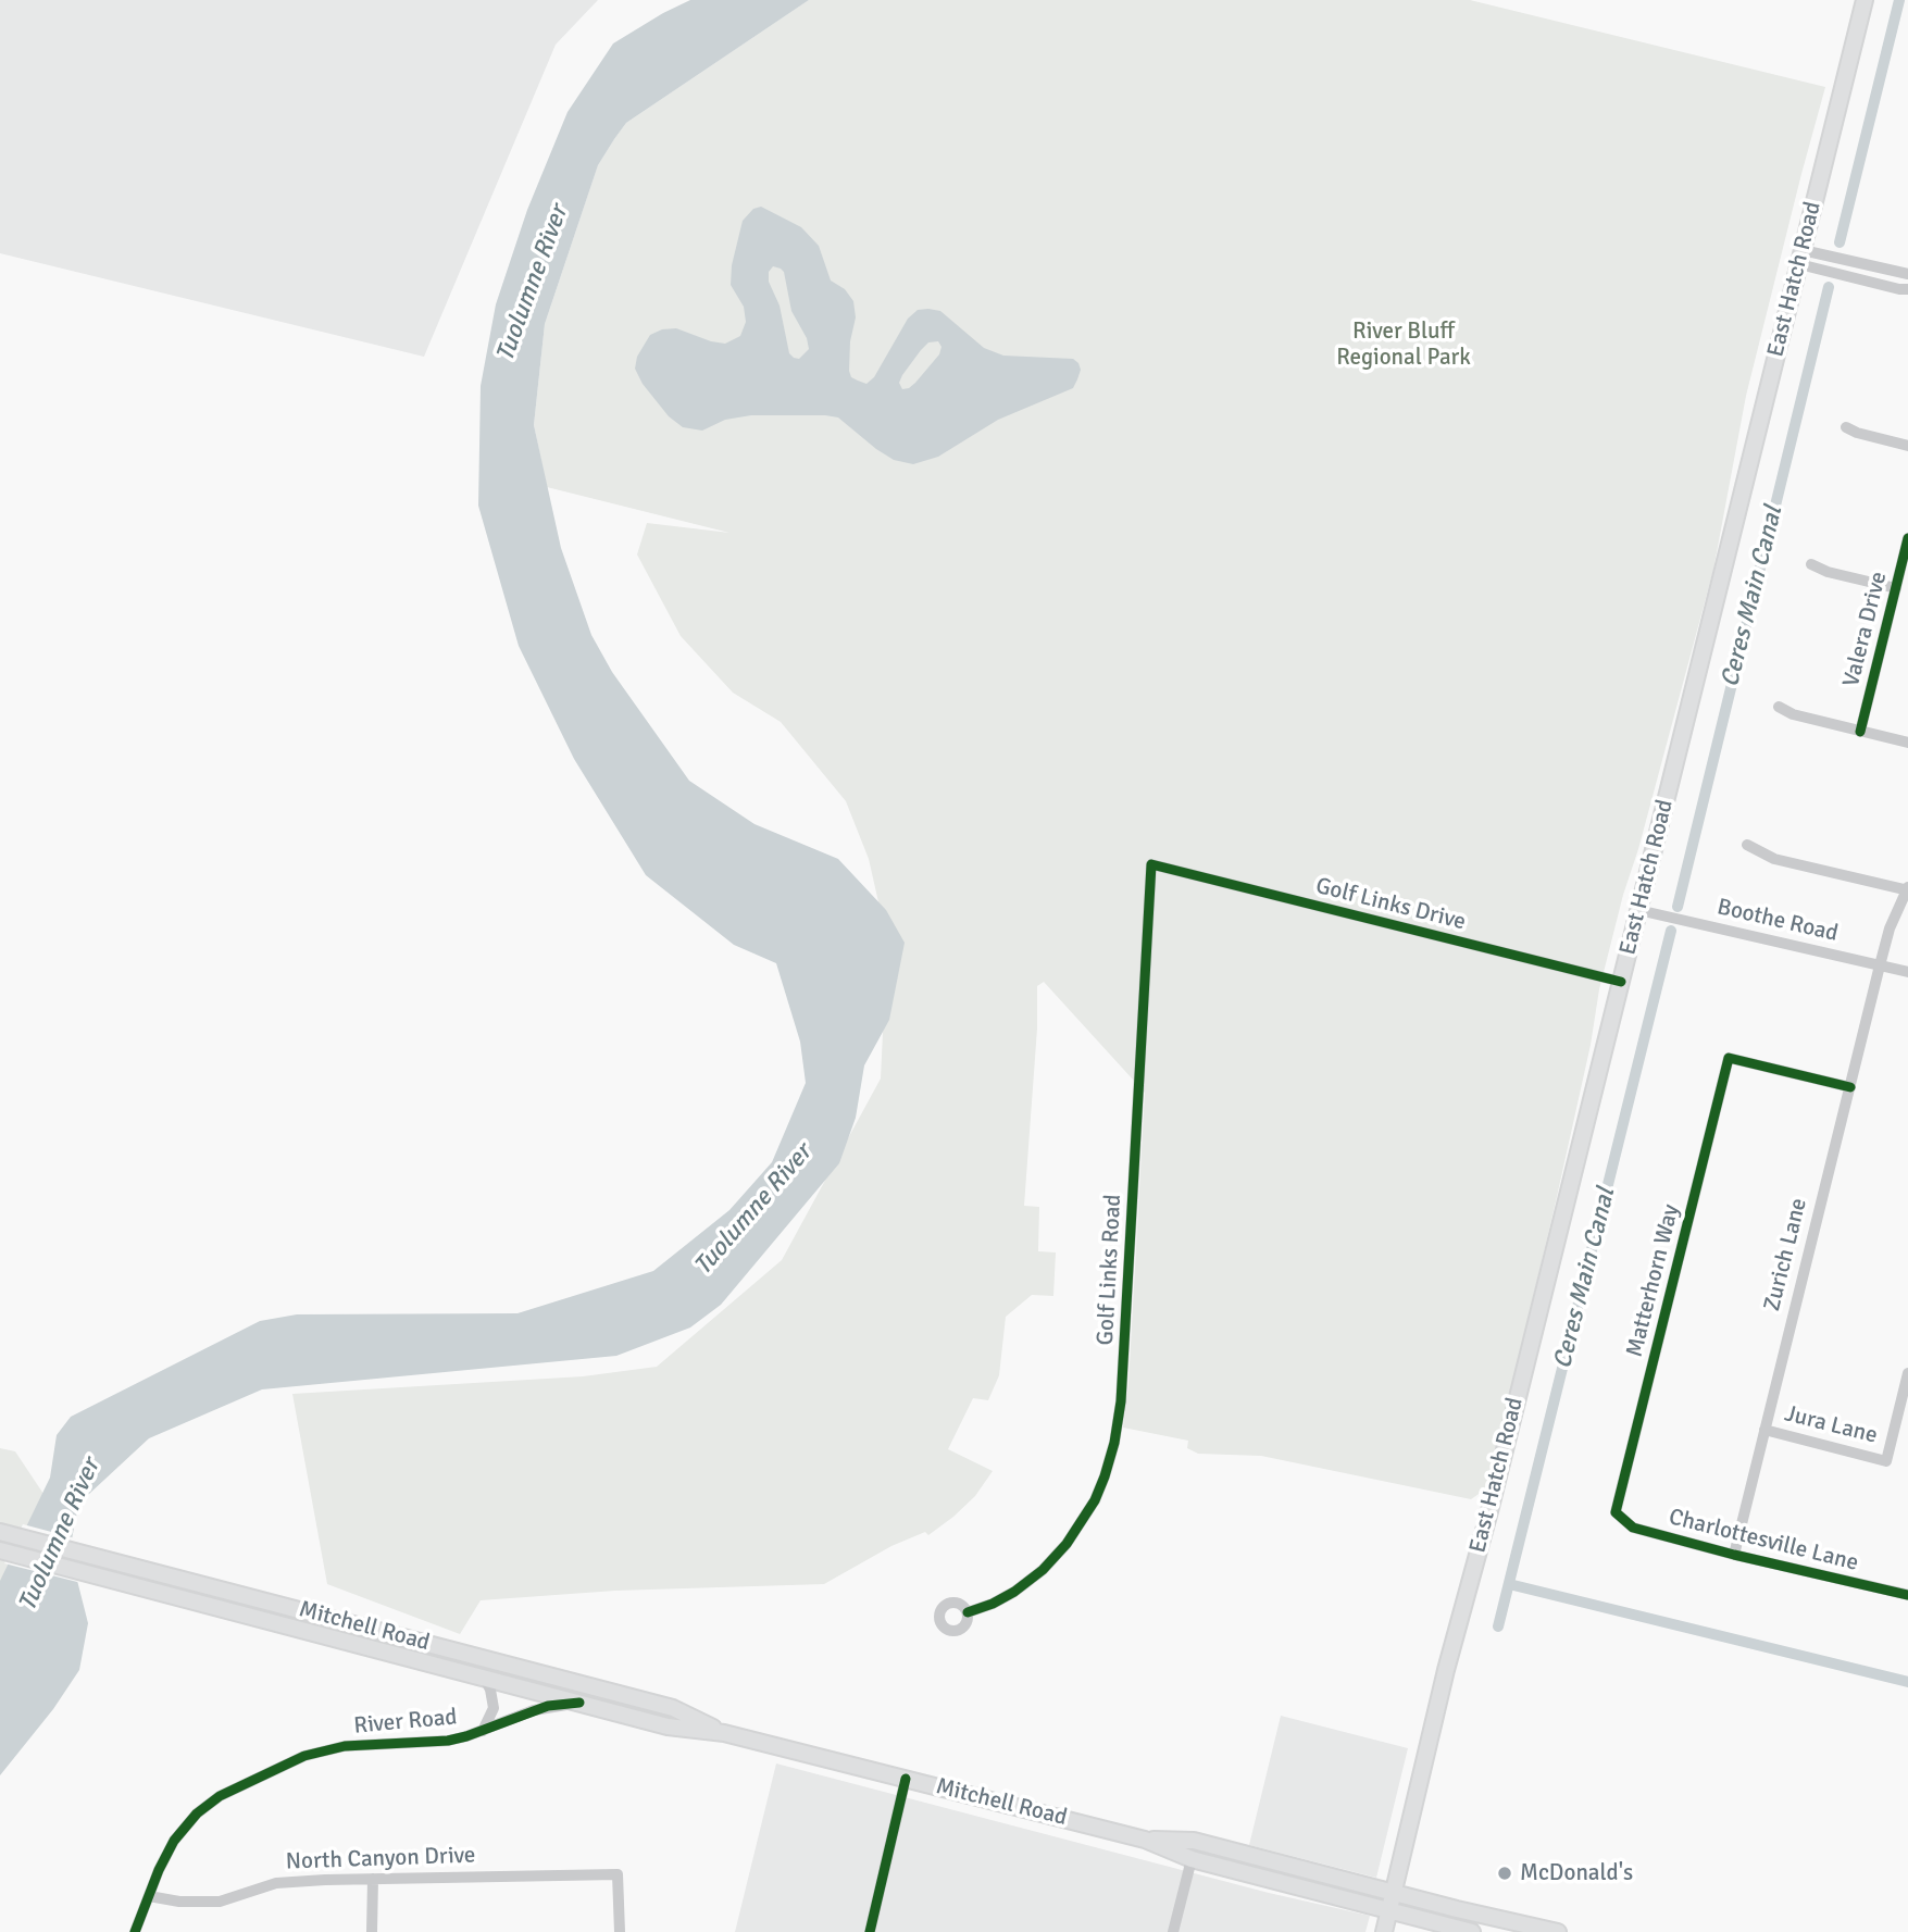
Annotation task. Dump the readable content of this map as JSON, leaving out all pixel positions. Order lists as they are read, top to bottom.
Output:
{
  "streets": {
    "main road": ["East Hatch Road", "Mitchell Road"],
    "street": [
      "Valera Drive",
      "Golf Links Drive",
      "Boothe Road",
      "Zurich Lane",
      "Golf Links Road",
      "Matterhorn Way",
      "Jura Lane",
      "Charlottesville Lane",
      "River Road",
      "North Canyon Drive"
    ]
  },
  "crossings": [
    ["East Hatch Road", "Golf Links Drive"],
    ["East Hatch Road", "Boothe Road"],
    ["East Hatch Road", "Mitchell Road"],
    ["Golf Links Drive", "Golf Links Road"],
    ["Boothe Road", "Zurich Lane"],
    ["Zurich Lane", "Matterhorn Way"],
    ["Zurich Lane", "Jura Lane"],
    ["Zurich Lane", "Charlottesville Lane"],
    ["Matterhorn Way", "Charlottesville Lane"],
    ["Mitchell Road", "River Road"],
    ["River Road", "North Canyon Drive"]
  ],
  "water": ["Tuolumne River", "Ceres Main Canal"],
  "parks": ["River Bluff Regional Park"],
  "places": ["McDonald's"]
}
